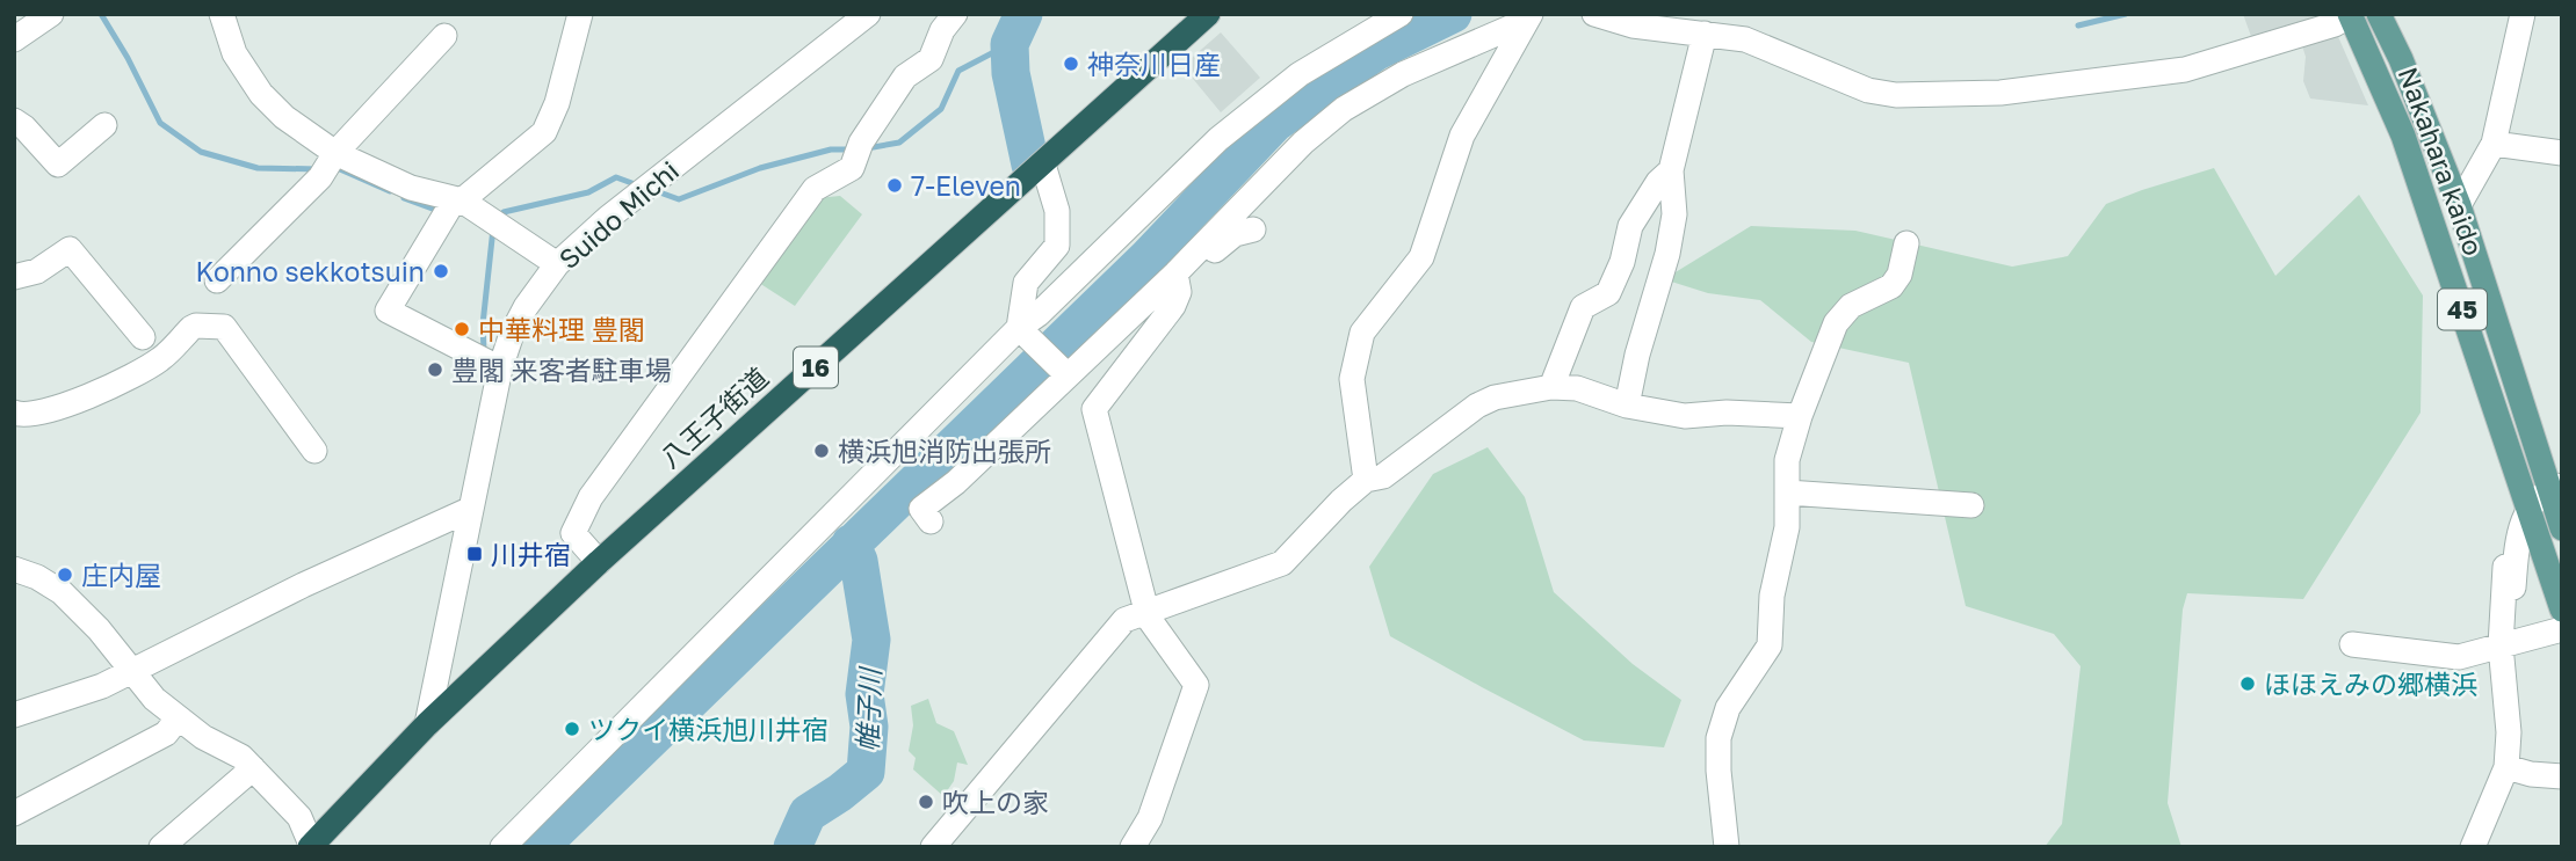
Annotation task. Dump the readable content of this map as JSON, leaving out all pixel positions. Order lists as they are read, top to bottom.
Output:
{
  "streets": {
    "highway": ["16", "八王子街道"],
    "main road": ["Nakahara kaido", "45"],
    "street": ["Suido Michi"]
  },
  "crossings": [
    ["Suido Michi", "八王子街道"]
  ],
  "water": ["帷子川"],
  "places": {
    "other": [
      "神奈川日産",
      "7-Eleven",
      "Konno sekkotsuin",
      "中華料理 豊閣",
      "豊閣 来客者駐車場",
      "横浜旭消防出張所",
      "庄内屋",
      "ほほえみの郷横浜",
      "ツクイ横浜旭川井宿",
      "吹上の家"
    ],
    "transit": ["川井宿"]
  }
}
